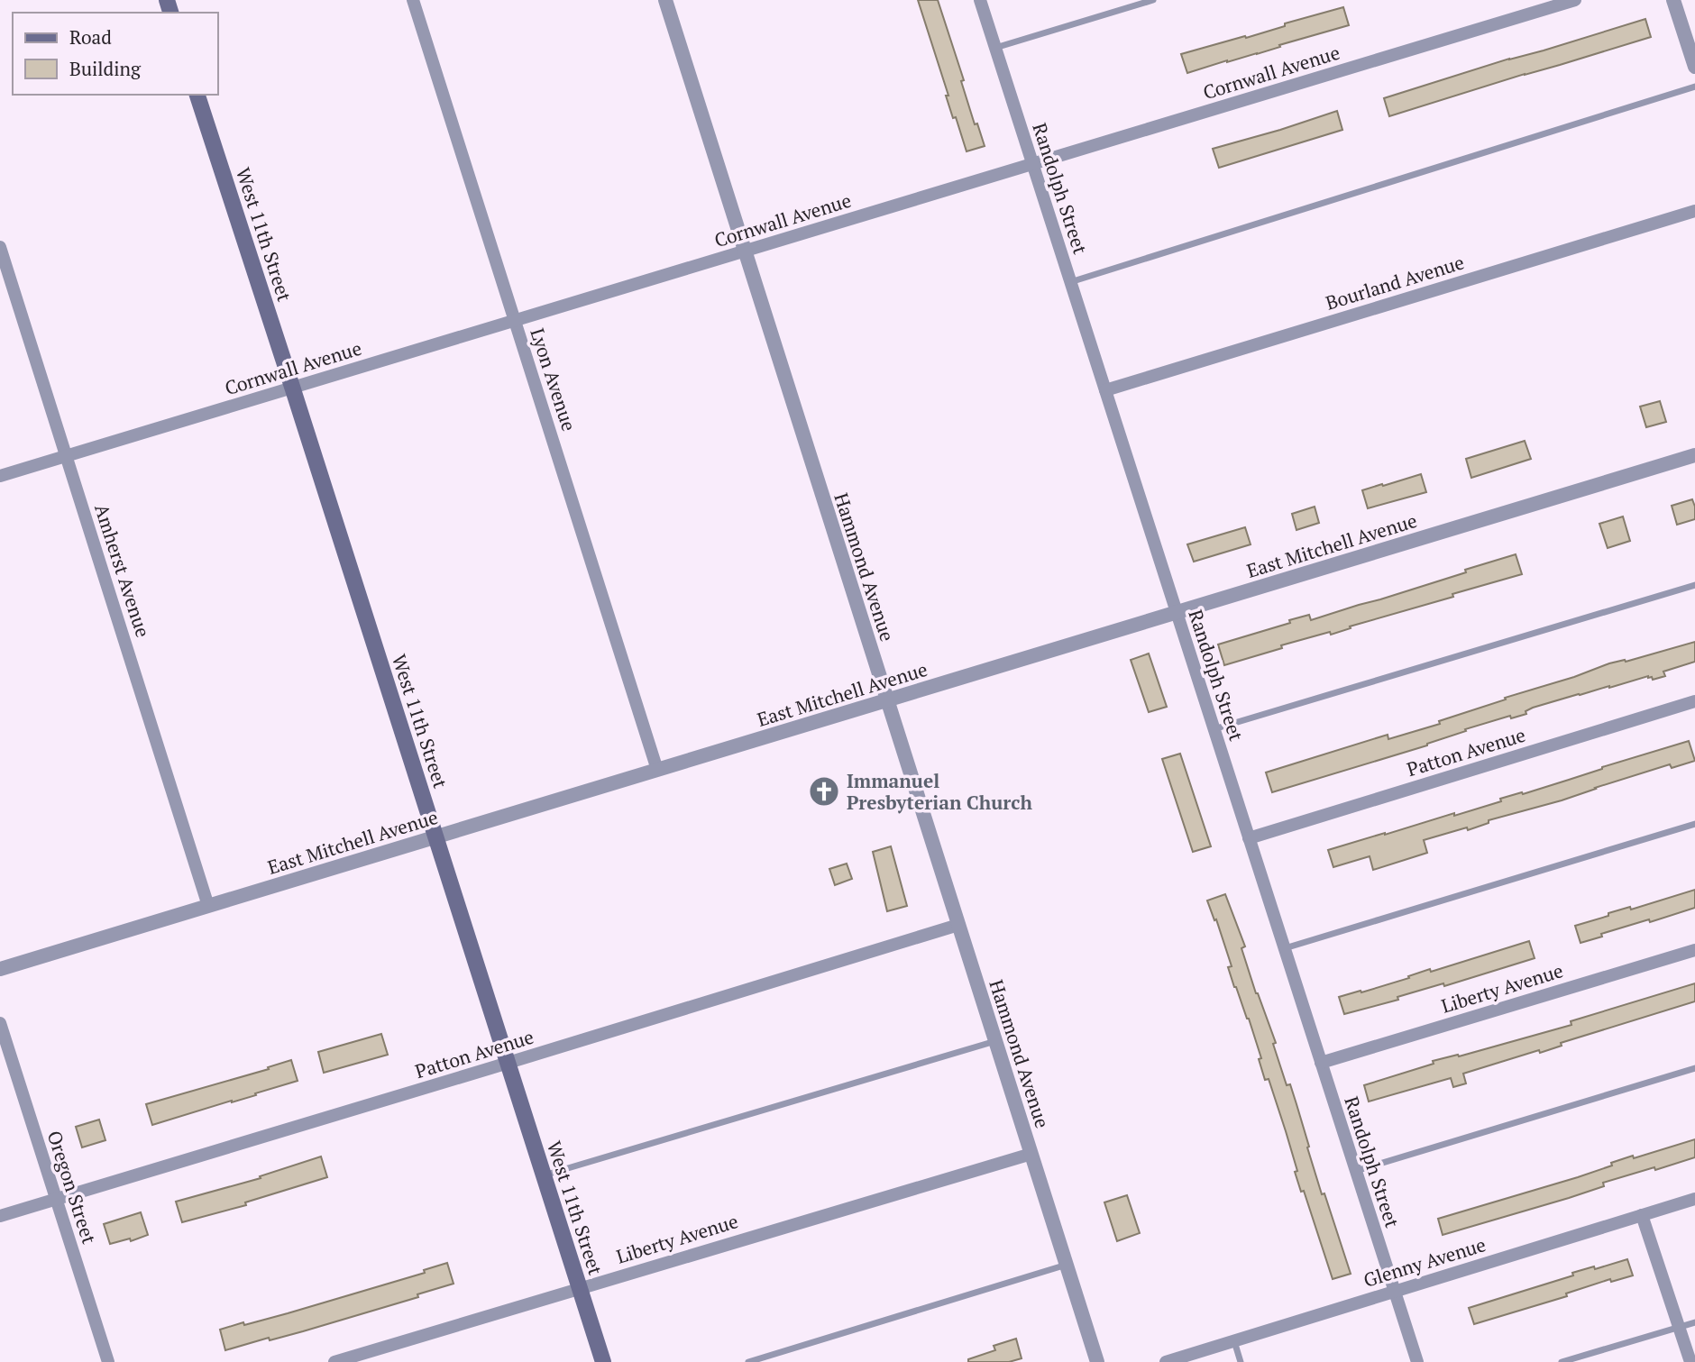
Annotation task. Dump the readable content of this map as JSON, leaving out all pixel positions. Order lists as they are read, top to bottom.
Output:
{
  "streets": {
    "main road": ["West 11th Street"],
    "street": [
      "Cornwall Avenue",
      "Randolph Street",
      "Bourland Avenue",
      "Lyon Avenue",
      "East Mitchell Avenue",
      "Hammond Avenue",
      "Amherst Avenue",
      "Patton Avenue",
      "Liberty Avenue",
      "Oregon Street",
      "Glenny Avenue"
    ]
  },
  "crossings": [
    ["Cornwall Avenue", "Randolph Street"],
    ["Cornwall Avenue", "West 11th Street"],
    ["Cornwall Avenue", "Lyon Avenue"],
    ["Cornwall Avenue", "Hammond Avenue"],
    ["Cornwall Avenue", "Amherst Avenue"],
    ["Randolph Street", "Bourland Avenue"],
    ["Randolph Street", "East Mitchell Avenue"],
    ["Randolph Street", "Patton Avenue"],
    ["Randolph Street", "Liberty Avenue"],
    ["Randolph Street", "Glenny Avenue"],
    ["West 11th Street", "East Mitchell Avenue"],
    ["West 11th Street", "Patton Avenue"],
    ["West 11th Street", "Liberty Avenue"],
    ["Lyon Avenue", "East Mitchell Avenue"],
    ["East Mitchell Avenue", "Hammond Avenue"],
    ["East Mitchell Avenue", "Amherst Avenue"],
    ["Hammond Avenue", "Patton Avenue"],
    ["Hammond Avenue", "Liberty Avenue"],
    ["Patton Avenue", "Oregon Street"]
  ],
  "places": {
    "church": ["Immanuel Presbyterian Church"]
  },
  "legend": ["Road", "Building"]
}
